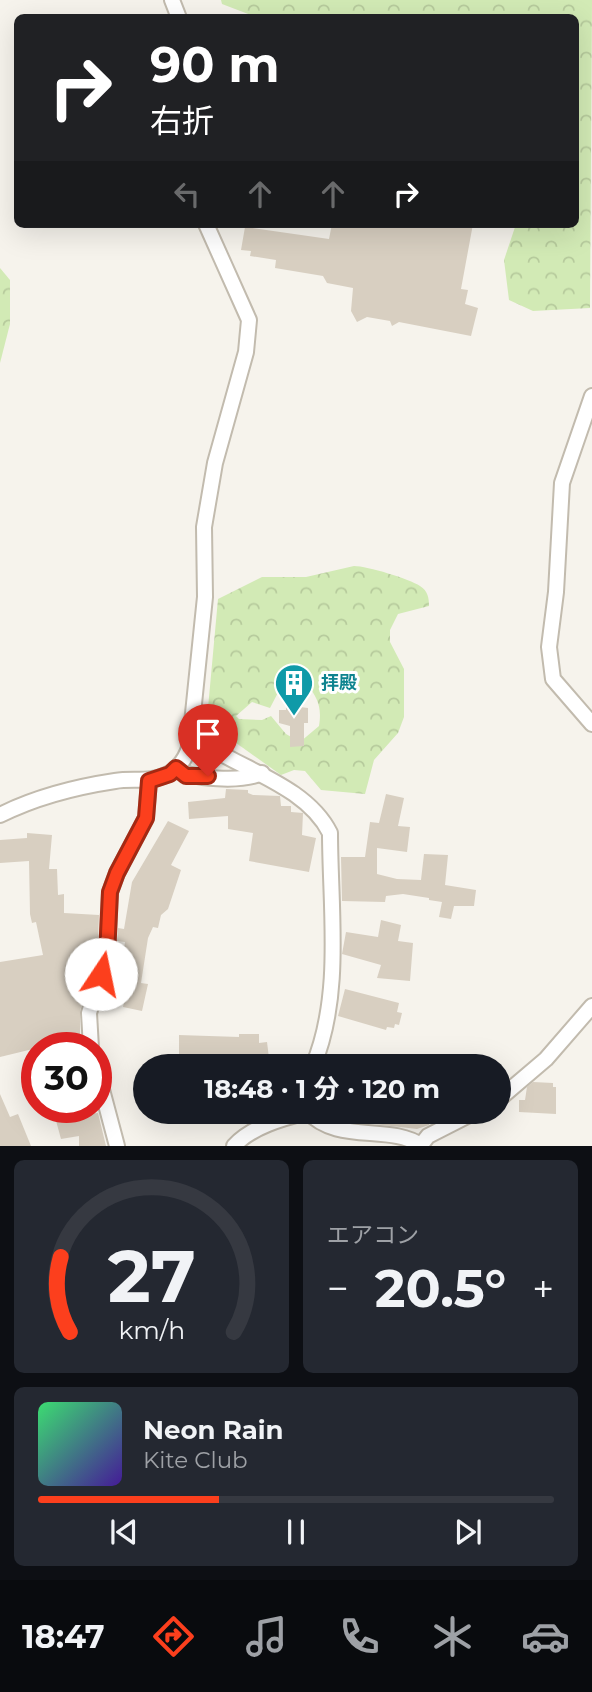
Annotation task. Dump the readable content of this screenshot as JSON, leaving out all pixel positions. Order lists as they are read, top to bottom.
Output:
{
  "places": {
    "building": ["拝殿"]
  },
  "page": {
    "turn": ["90 m", "右折"],
    "limit": "30",
    "trip": "18:48 · 1 分 · 120 m",
    "tile": "エアコン",
    "heat": ["−", "20.5°", "+"],
    "song": ["Neon Rain", "Kite Club"],
    "tabs": "18:47",
    "gauge": ["27", "km/h"]
  }
}
